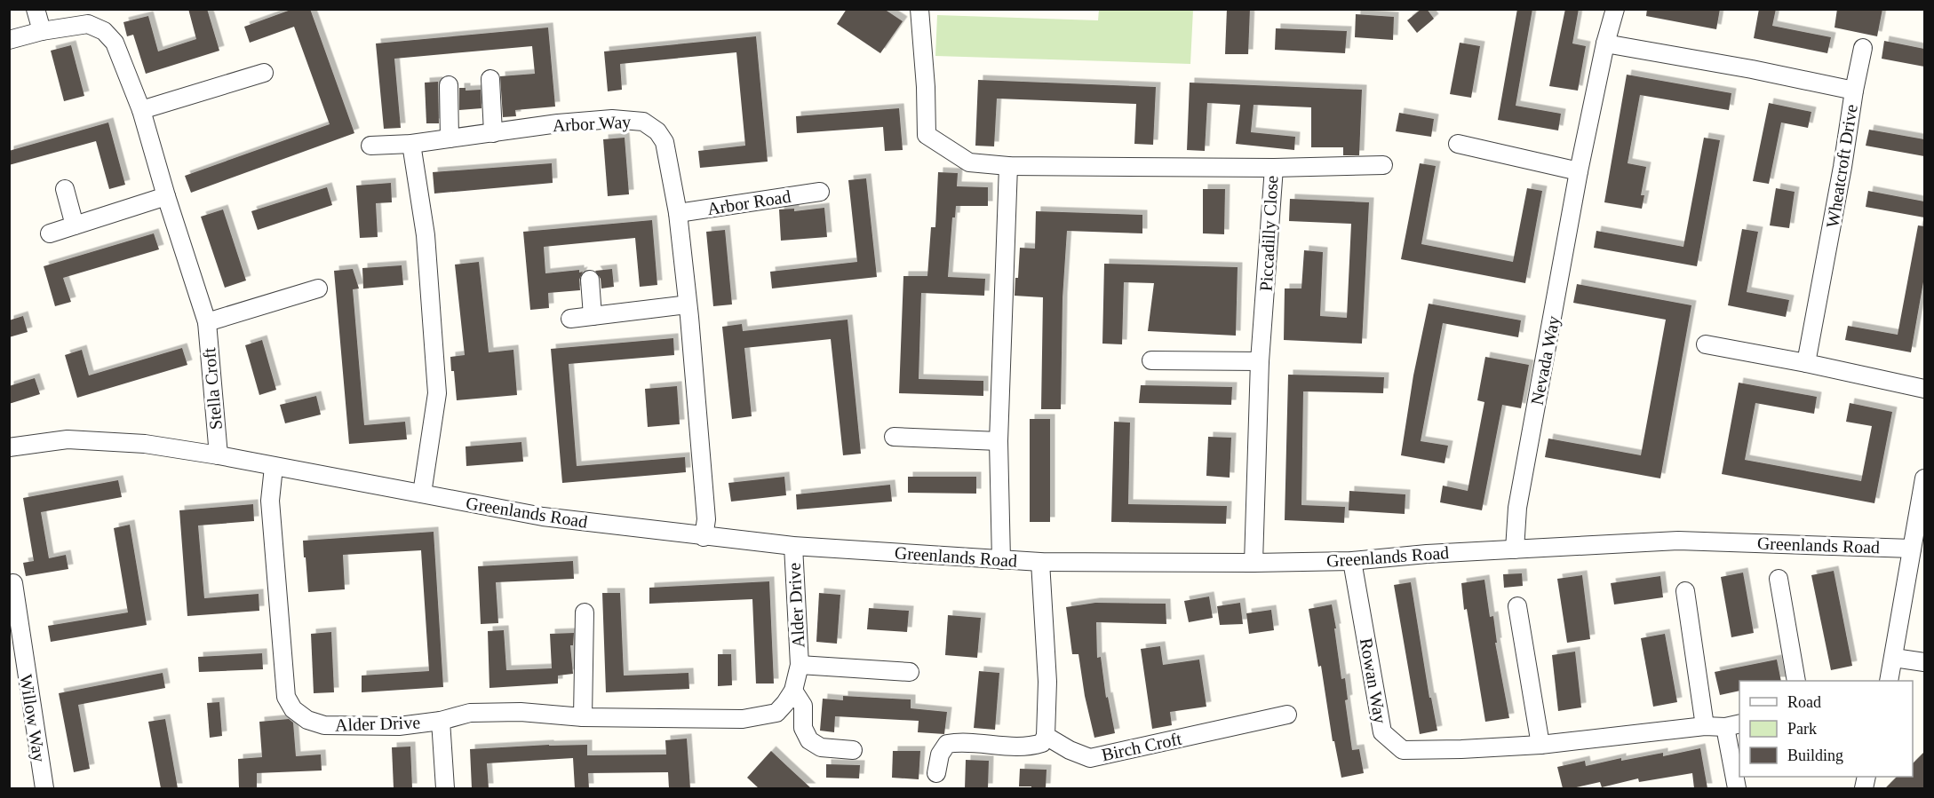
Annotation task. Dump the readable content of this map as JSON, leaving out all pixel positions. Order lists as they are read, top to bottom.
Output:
{
  "streets": {
    "street": [
      "Arbor Way",
      "Wheatcroft Drive",
      "Arbor Road",
      "Piccadilly Close",
      "Nevada Way",
      "Stella Croft",
      "Greenlands Road",
      "Alder Drive",
      "Rowan Way",
      "Willow Way",
      "Birch Croft"
    ]
  },
  "crossings": [
    ["Arbor Way", "Arbor Road"],
    ["Arbor Way", "Greenlands Road"],
    ["Wheatcroft Drive", "Nevada Way"],
    ["Piccadilly Close", "Greenlands Road"],
    ["Nevada Way", "Greenlands Road"],
    ["Stella Croft", "Greenlands Road"],
    ["Greenlands Road", "Alder Drive"],
    ["Greenlands Road", "Rowan Way"]
  ],
  "legend": ["Road", "Park", "Building"]
}
